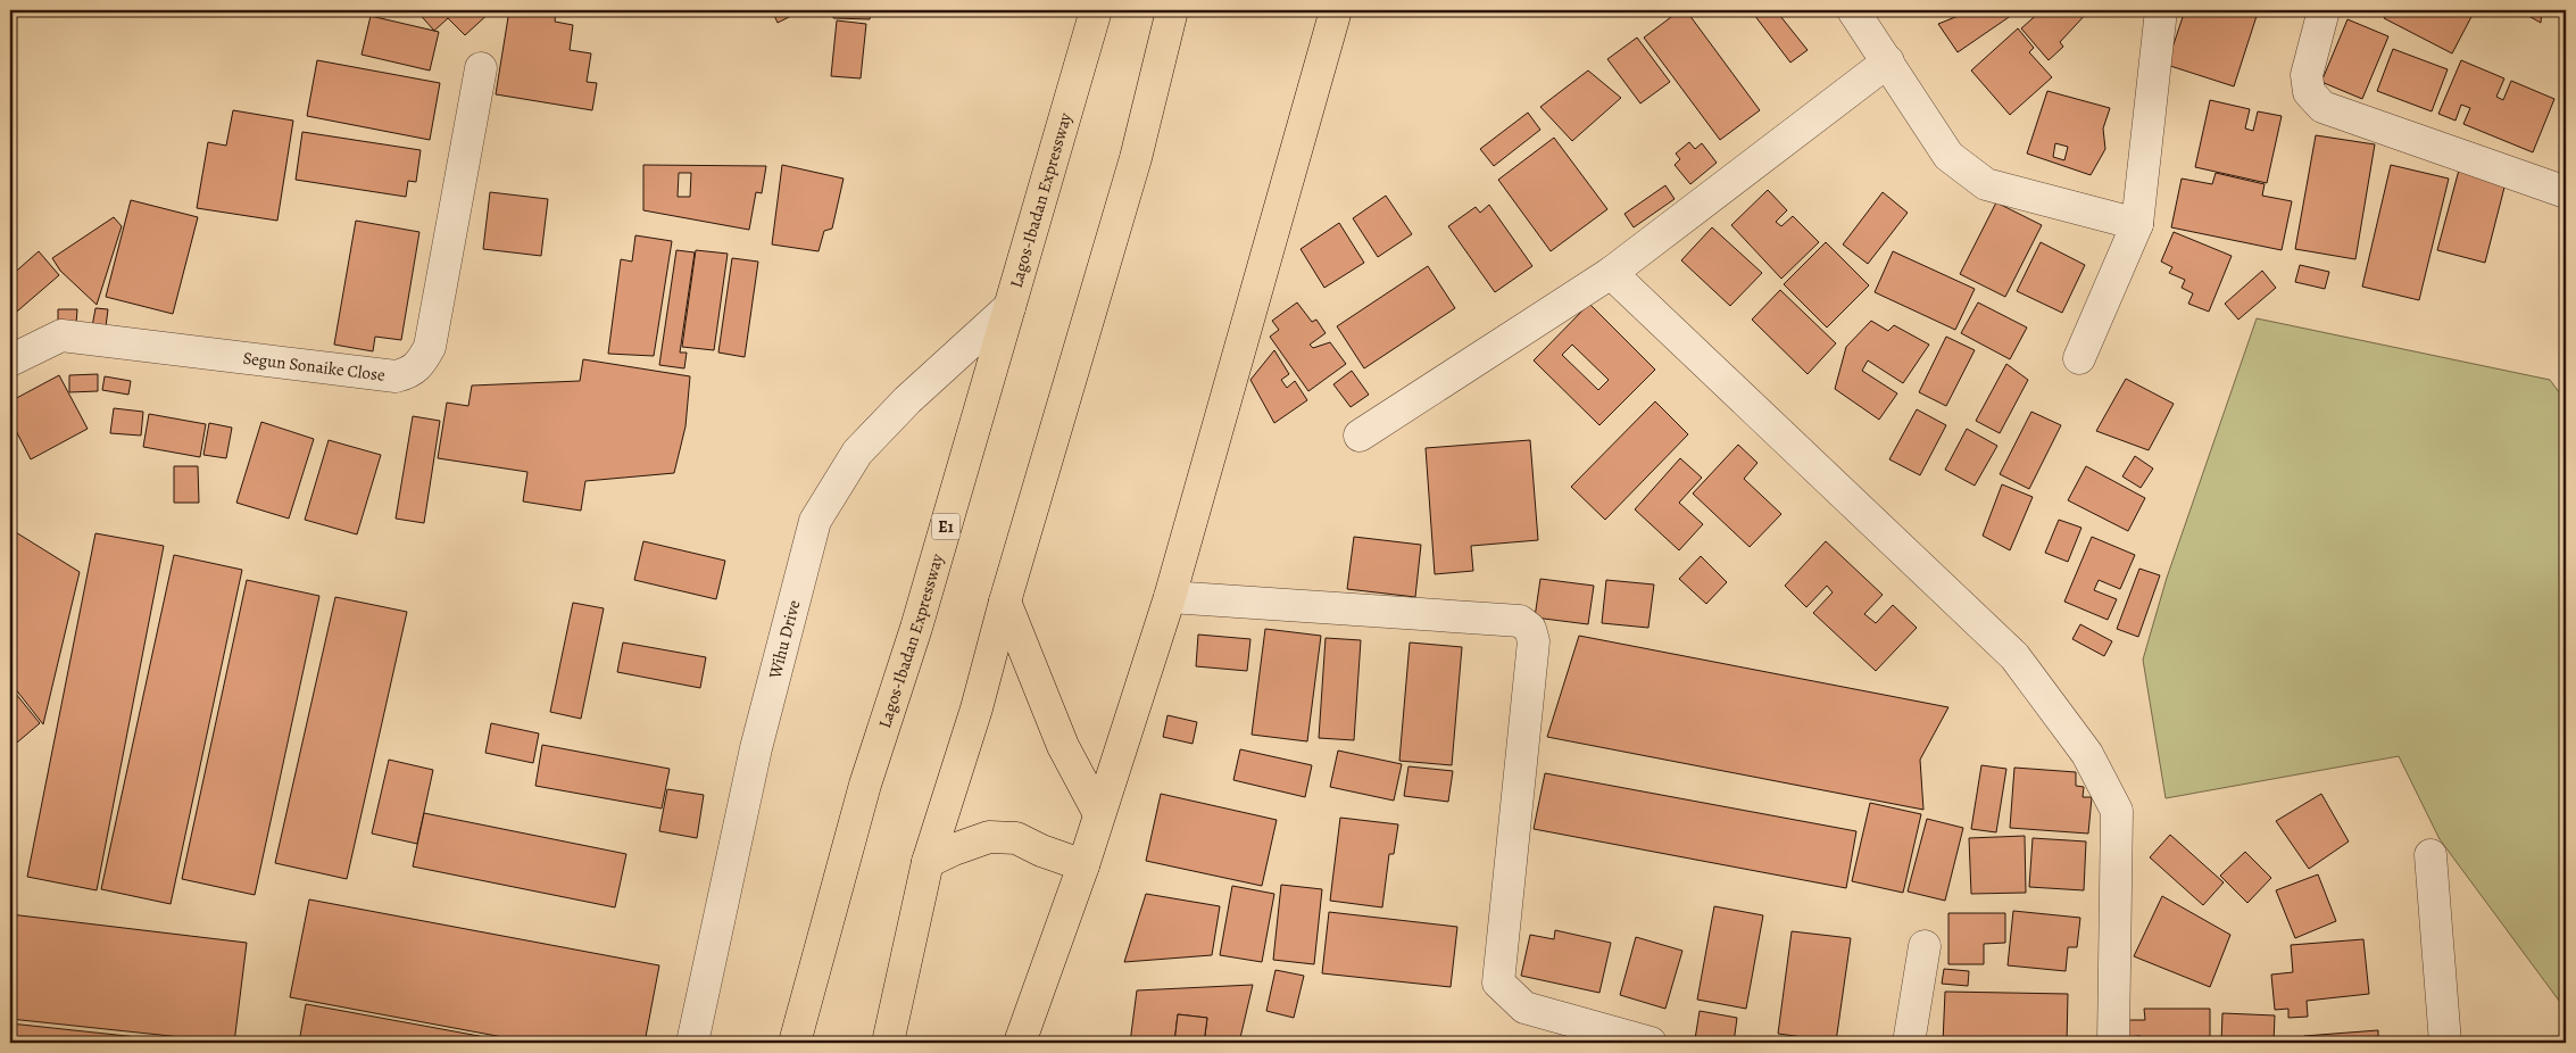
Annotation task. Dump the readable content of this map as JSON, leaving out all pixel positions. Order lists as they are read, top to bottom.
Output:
{
  "streets": {
    "main road": ["Lagos-Ibadan Expressway", "E1"],
    "street": ["Segun Sonaike Close", "Wihu Drive"]
  },
  "crossings": [
    ["Lagos-Ibadan Expressway", "Wihu Drive"]
  ]
}
